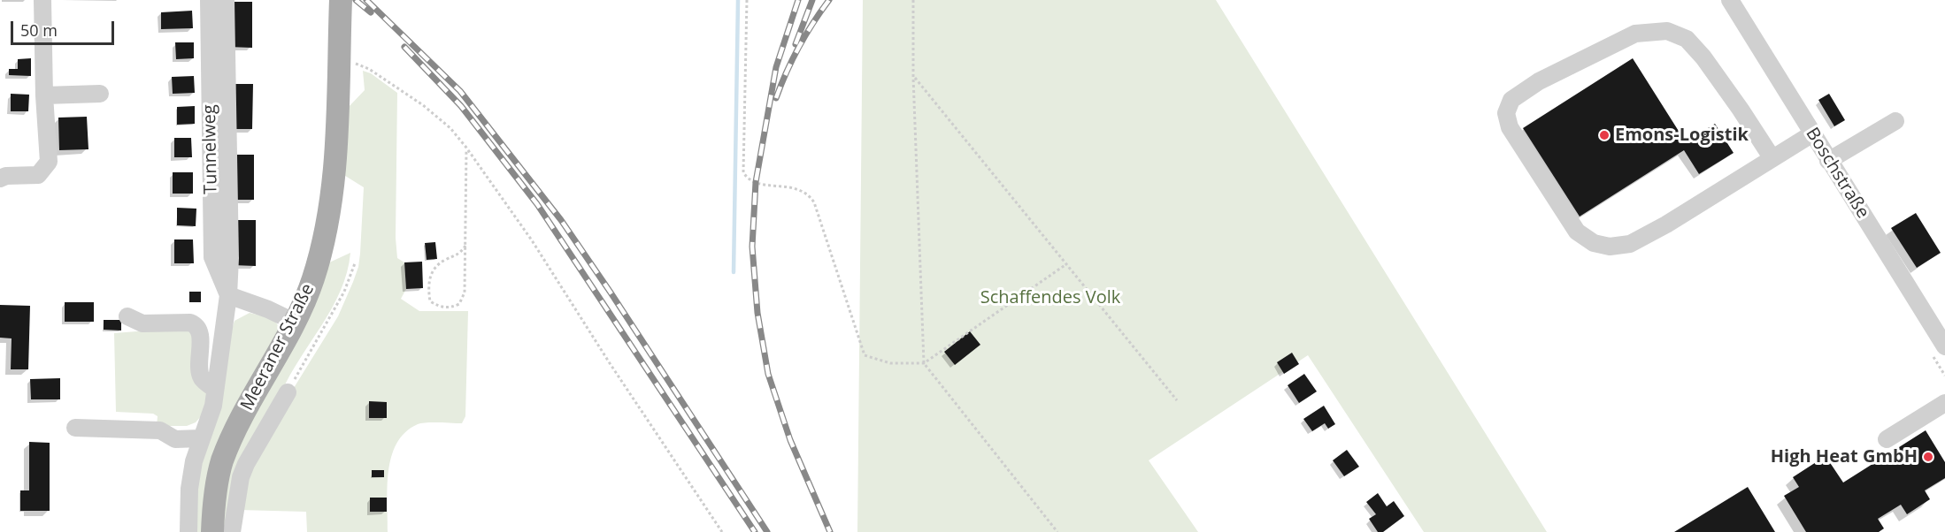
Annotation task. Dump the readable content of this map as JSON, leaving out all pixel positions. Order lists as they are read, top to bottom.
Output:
{
  "streets": {
    "main road": ["Meeraner Straße"],
    "street": ["Tunnelweg", "Boschstraße"]
  },
  "parks": ["Schaffendes Volk"],
  "places": ["Emons-Logistik", "High Heat GmbH"],
  "scale_bar": "50 m"
}
